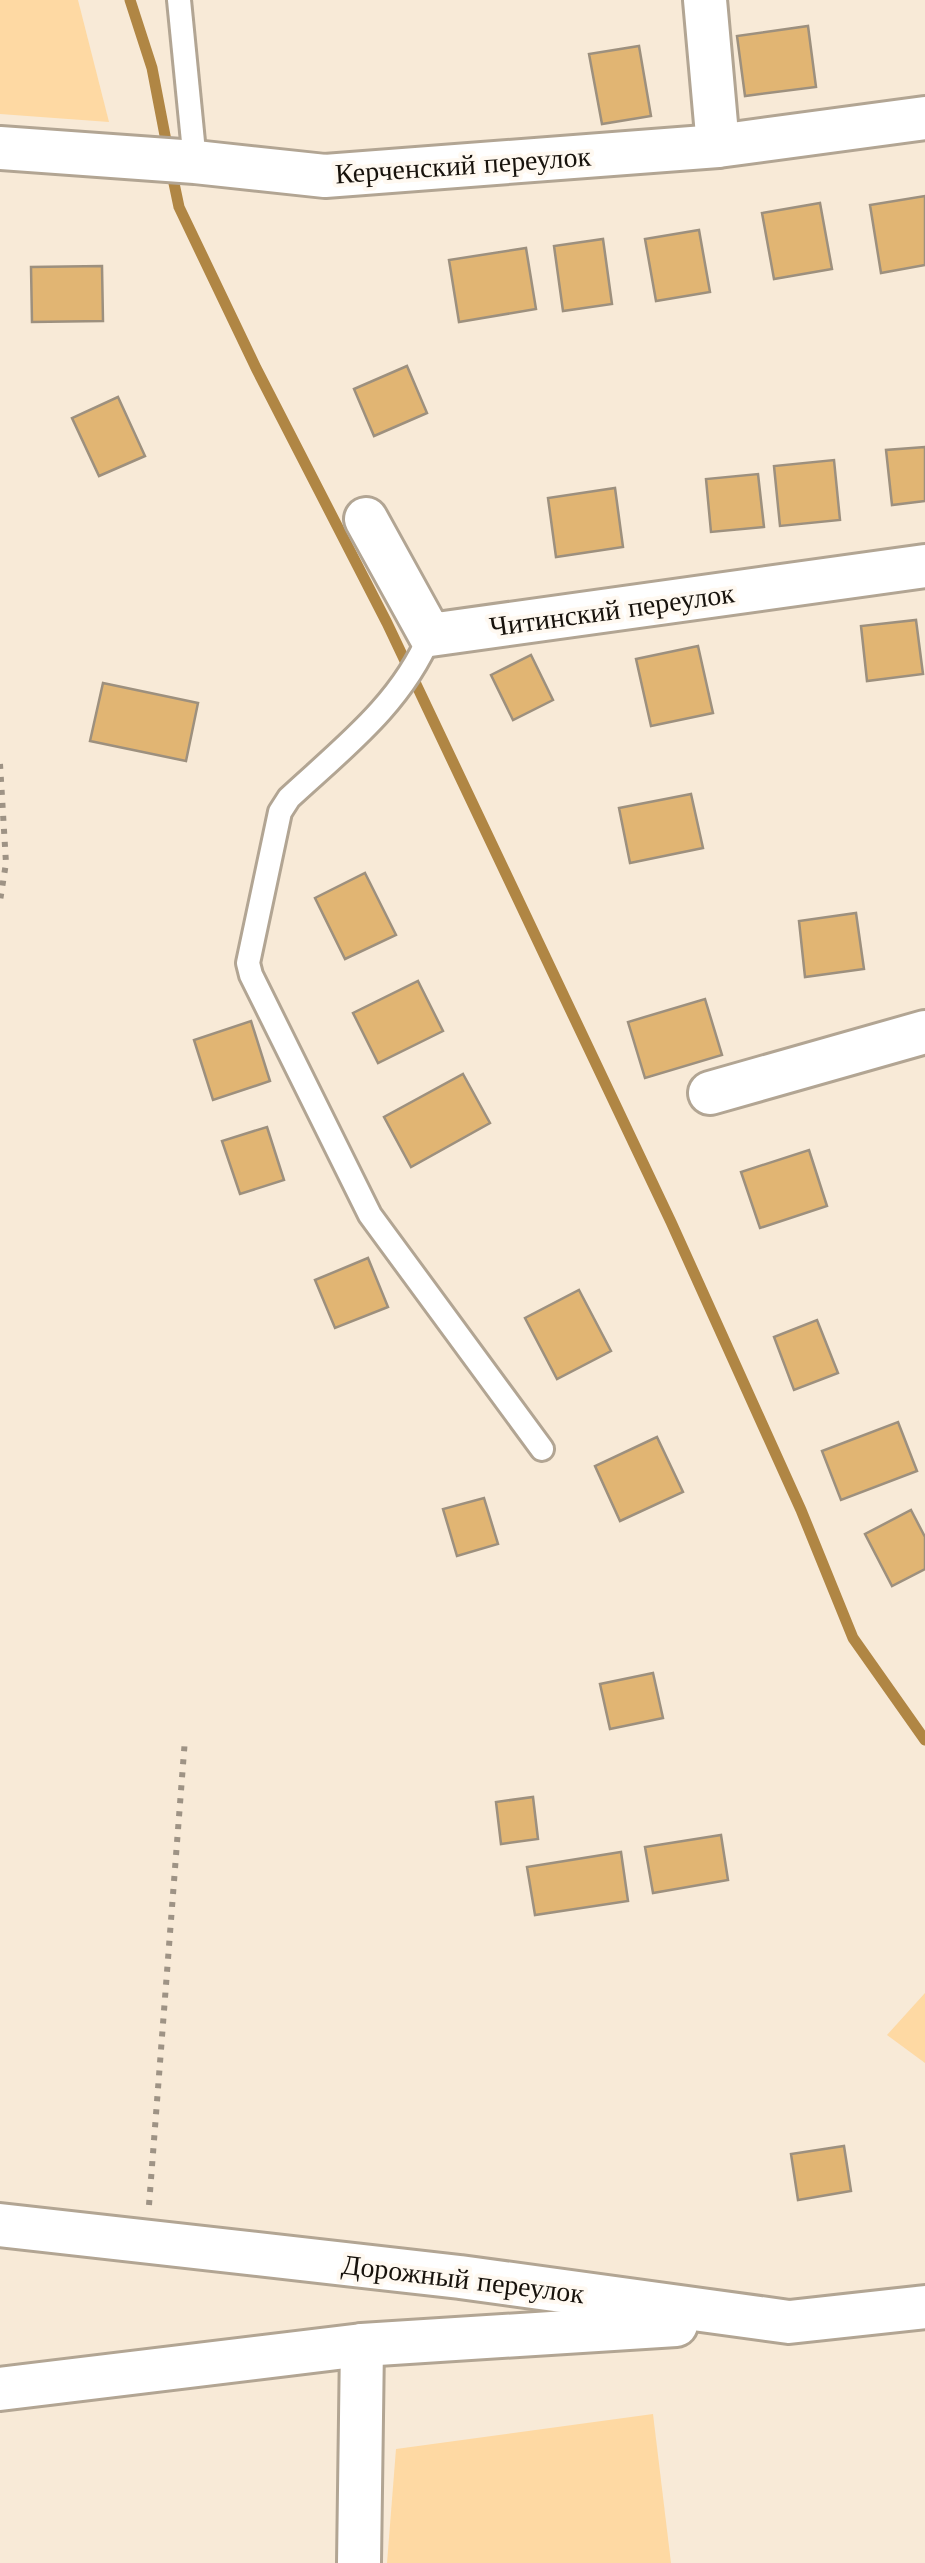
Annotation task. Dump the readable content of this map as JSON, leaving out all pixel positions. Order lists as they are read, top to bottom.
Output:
{
  "streets": {
    "street": ["Керченский переулок", "Читинский переулок", "Дорожный переулок"]
  }
}
